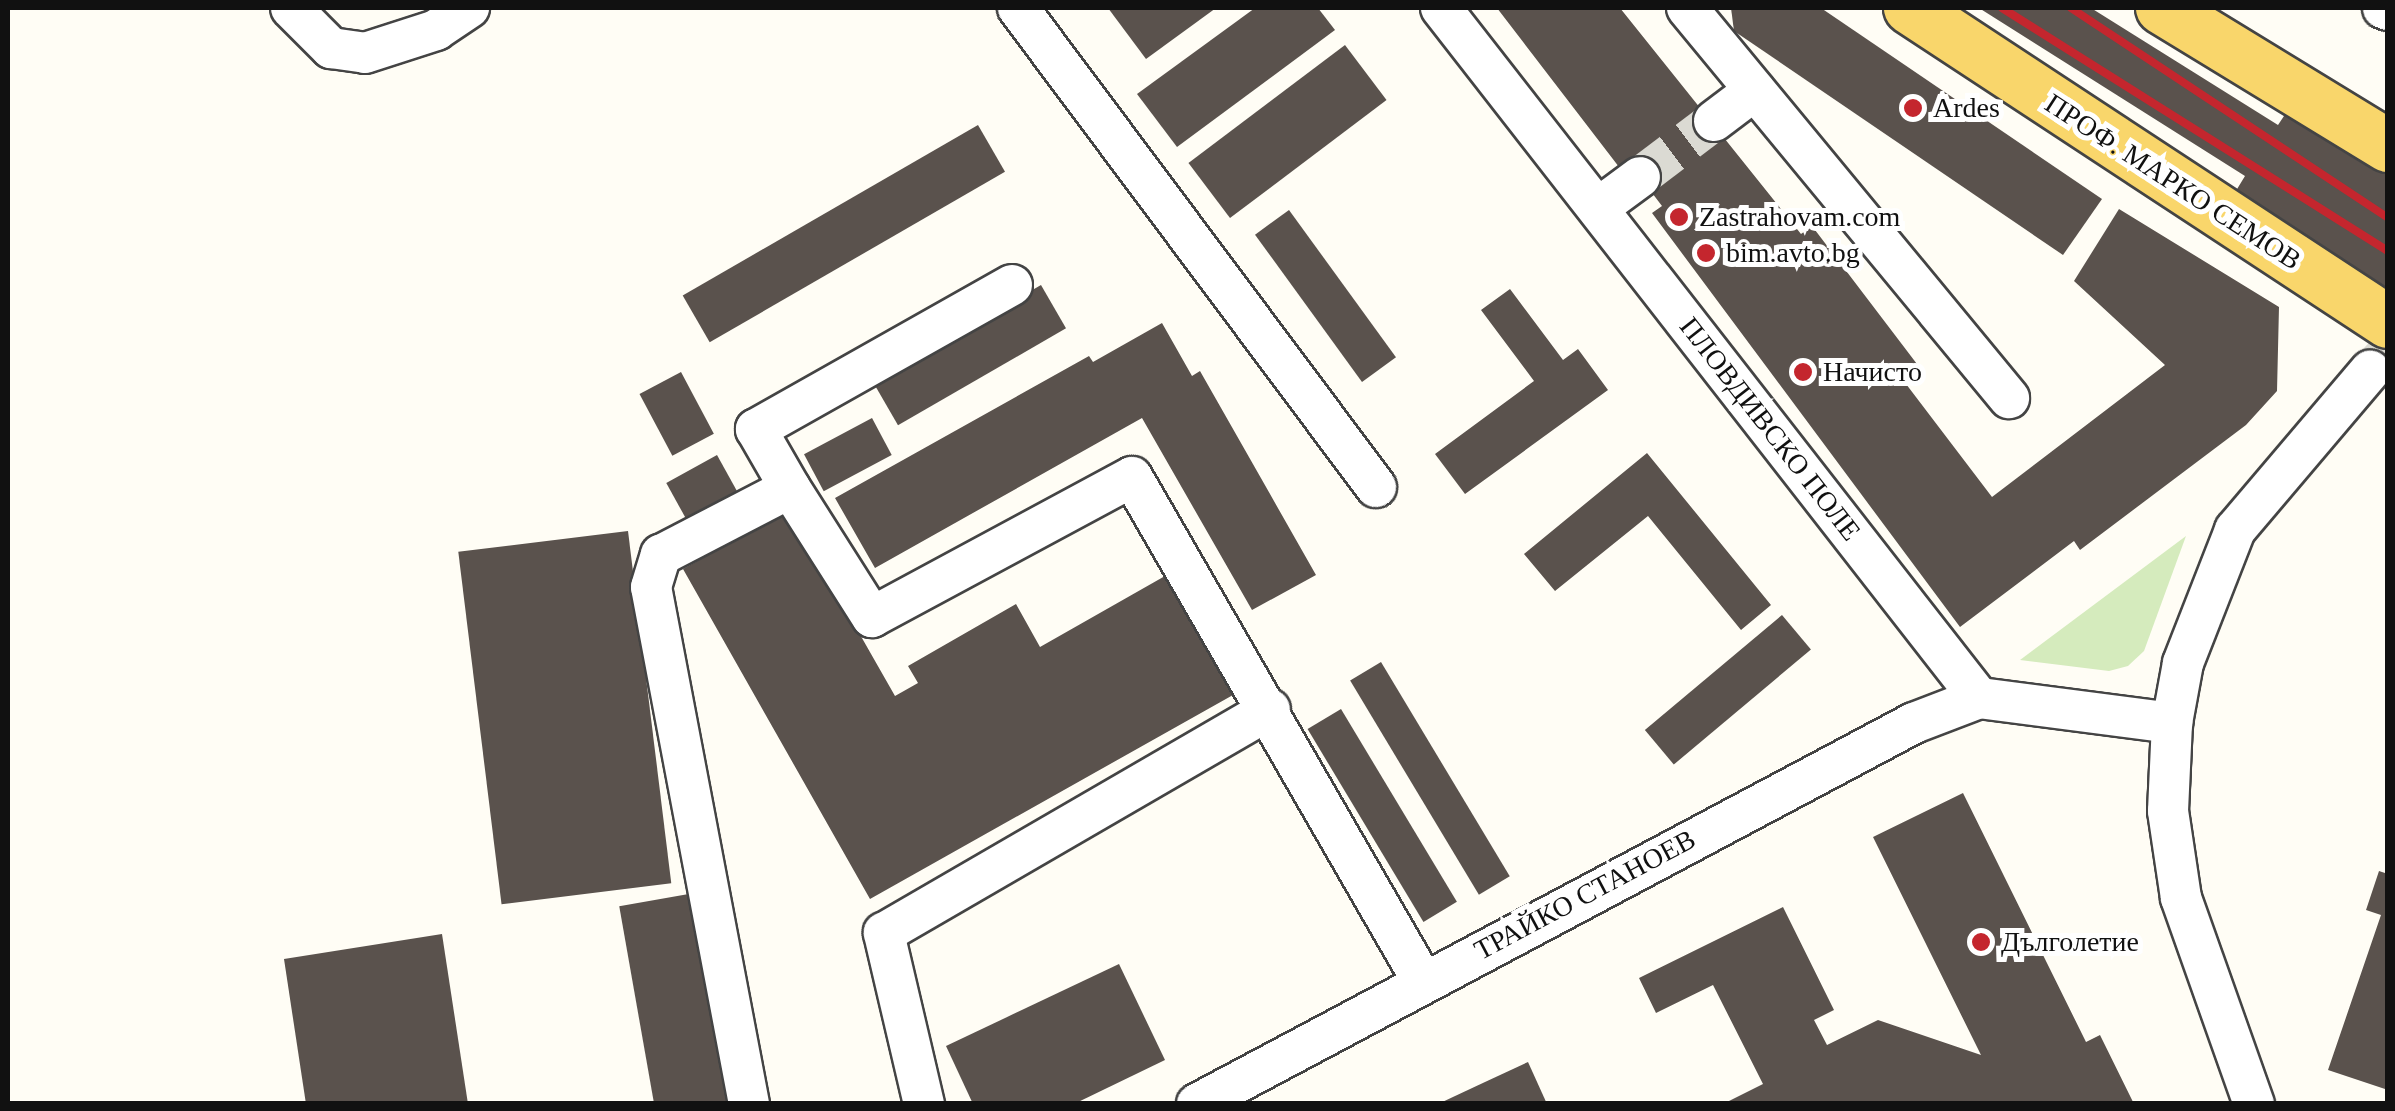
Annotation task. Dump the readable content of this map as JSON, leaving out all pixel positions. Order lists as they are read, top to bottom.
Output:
{
  "streets": {
    "main road": ["ПРОФ. МАРКО СЕМОВ"],
    "street": ["ПЛОВДИВСКО ПОЛЕ", "ТРАЙКО СТАНОЕВ"]
  },
  "crossings": [
    ["ПЛОВДИВСКО ПОЛЕ", "ТРАЙКО СТАНОЕВ"]
  ],
  "places": [
    "Ardes",
    "Zastrahovam.com",
    "bim.avto.bg",
    "Начисто",
    "Дълголетие"
  ]
}
